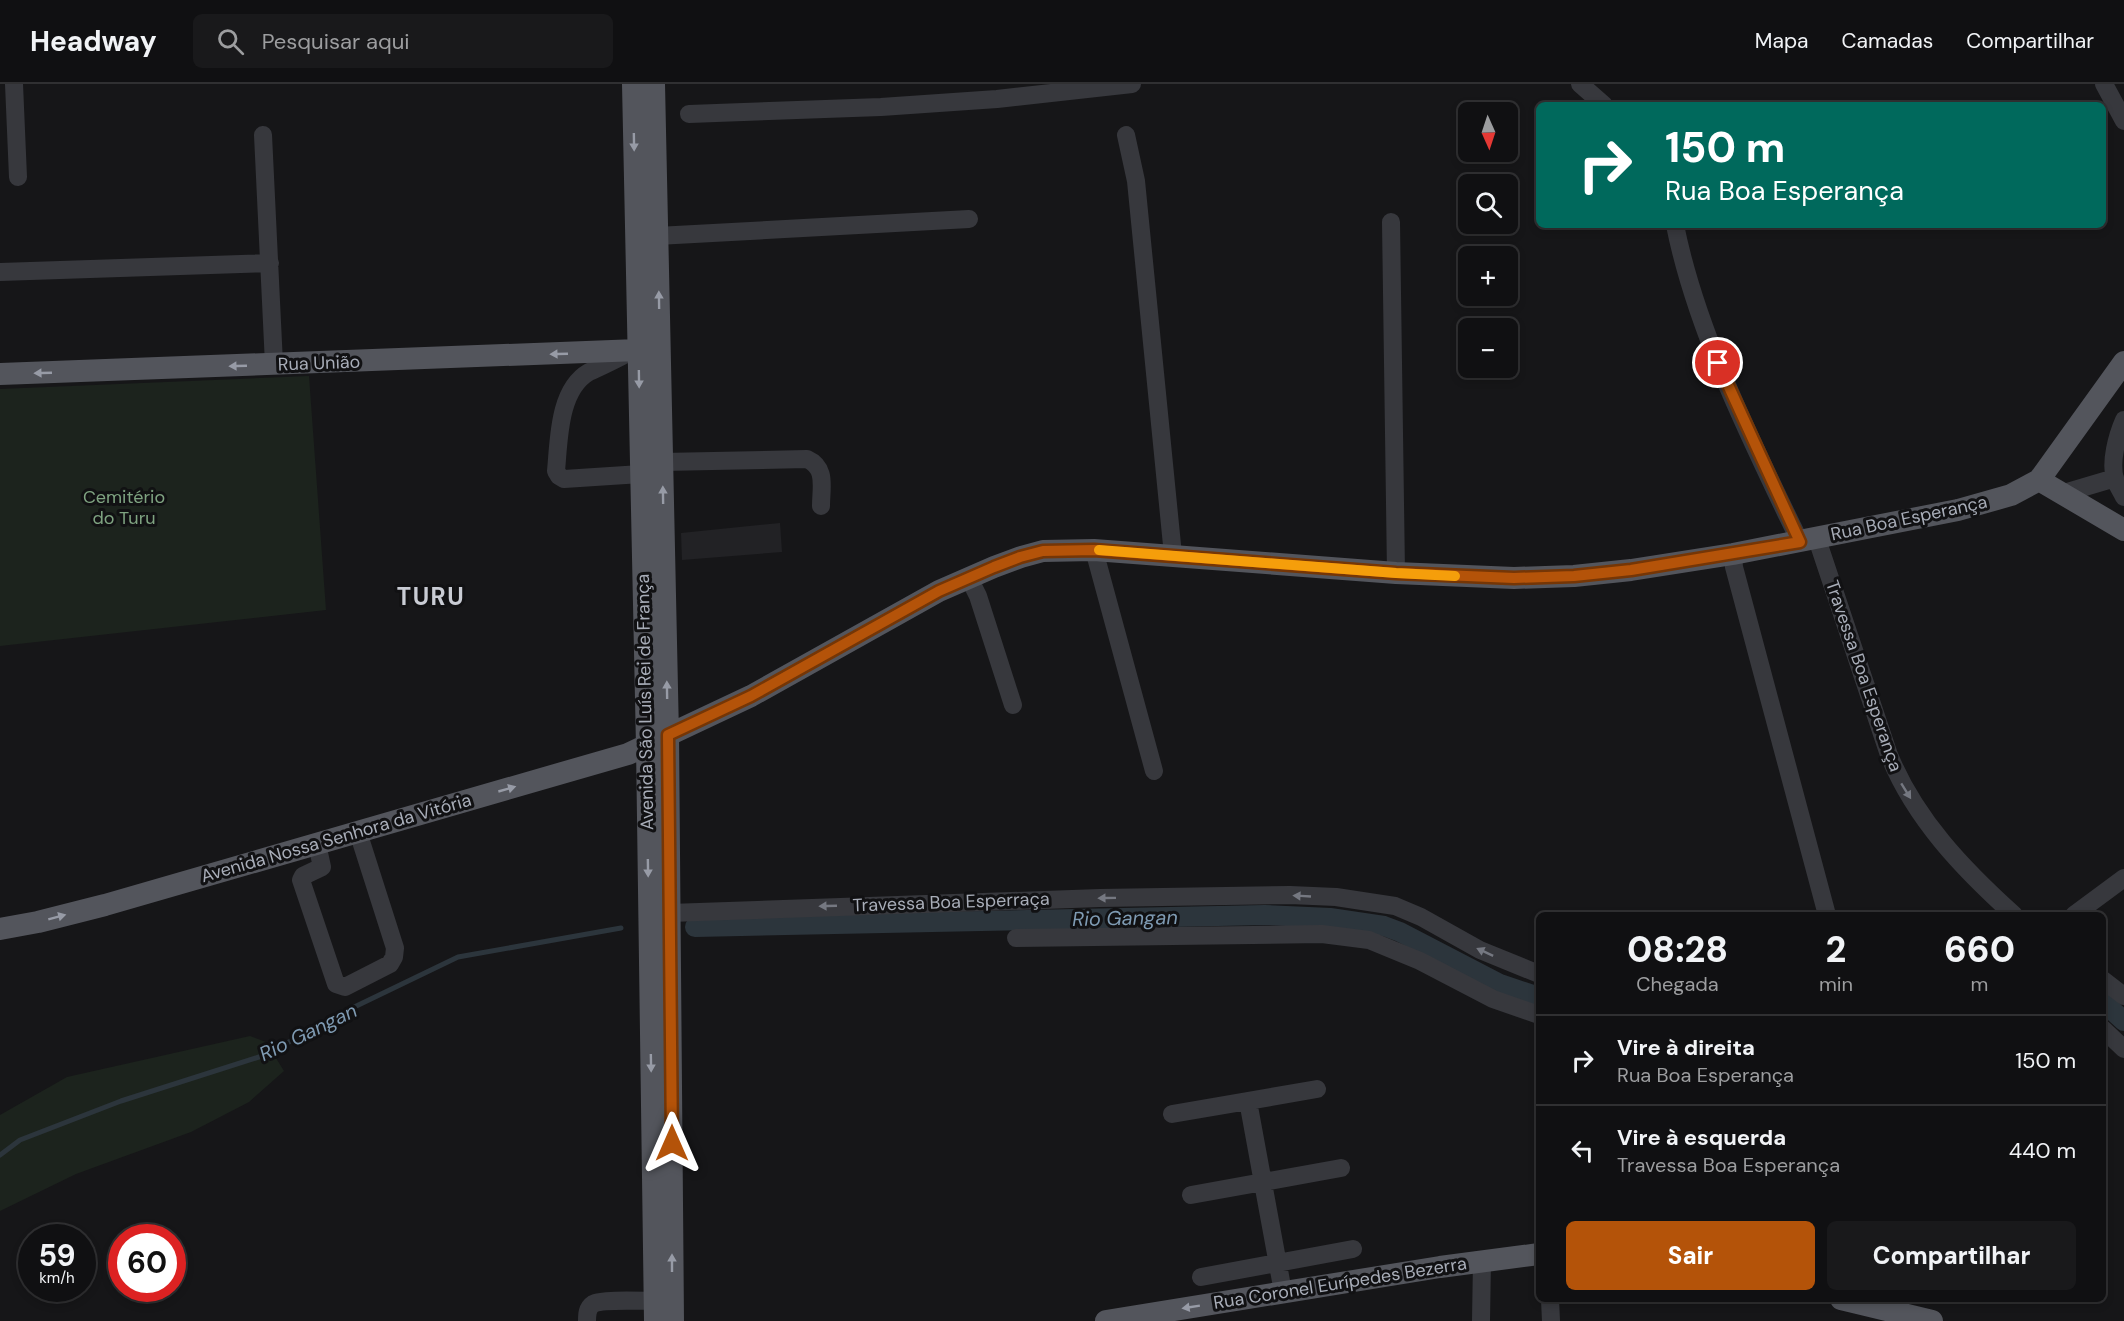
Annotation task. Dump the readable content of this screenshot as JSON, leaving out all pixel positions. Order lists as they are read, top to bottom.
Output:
{
  "streets": {
    "main road": [
      "Rua União",
      "Rua Boa Esperança",
      "Avenida São Luís Rei de França",
      "Avenida Nossa Senhora da Vitória",
      "Rua Coronel Eurípedes Bezerra"
    ],
    "street": ["Travessa Boa Esperança", "Travessa Boa Esperraça"]
  },
  "crossings": [
    ["Rua União", "Avenida São Luís Rei de França"],
    ["Rua Boa Esperança", "Travessa Boa Esperança"],
    ["Rua Boa Esperança", "Avenida São Luís Rei de França"],
    ["Rua Boa Esperança", "Avenida Nossa Senhora da Vitória"],
    ["Avenida São Luís Rei de França", "Avenida Nossa Senhora da Vitória"],
    ["Avenida São Luís Rei de França", "Travessa Boa Esperraça"]
  ],
  "one_way": ["Rua União", "Avenida Nossa Senhora da Vitória", "Rua Coronel Eurípedes Bezerra"],
  "districts": ["TURU"],
  "water": ["Rio Gangan"],
  "parks": ["Cemitério do Turu"],
  "north": "bottom",
  "page": {
    "header": "Headway",
    "search": "Pesquisar aqui",
    "nav": ["Mapa", "Camadas", "Compartilhar"],
    "map_buttons": ["+", "−"],
    "turn": ["150 m", "Rua Boa Esperança"],
    "eta": [
      "08:28",
      "Chegada",
      "2",
      "min",
      "660",
      "m"
    ],
    "list": [
      {
        "name": "Vire à direita",
        "note": "Rua Boa Esperança",
        "value": "150 m"
      },
      {
        "name": "Vire à esquerda",
        "note": "Travessa Boa Esperança",
        "value": "440 m"
      }
    ],
    "buttons": ["Sair", "Compartilhar"],
    "speed": "59 km/h",
    "limit": "60"
  }
}
